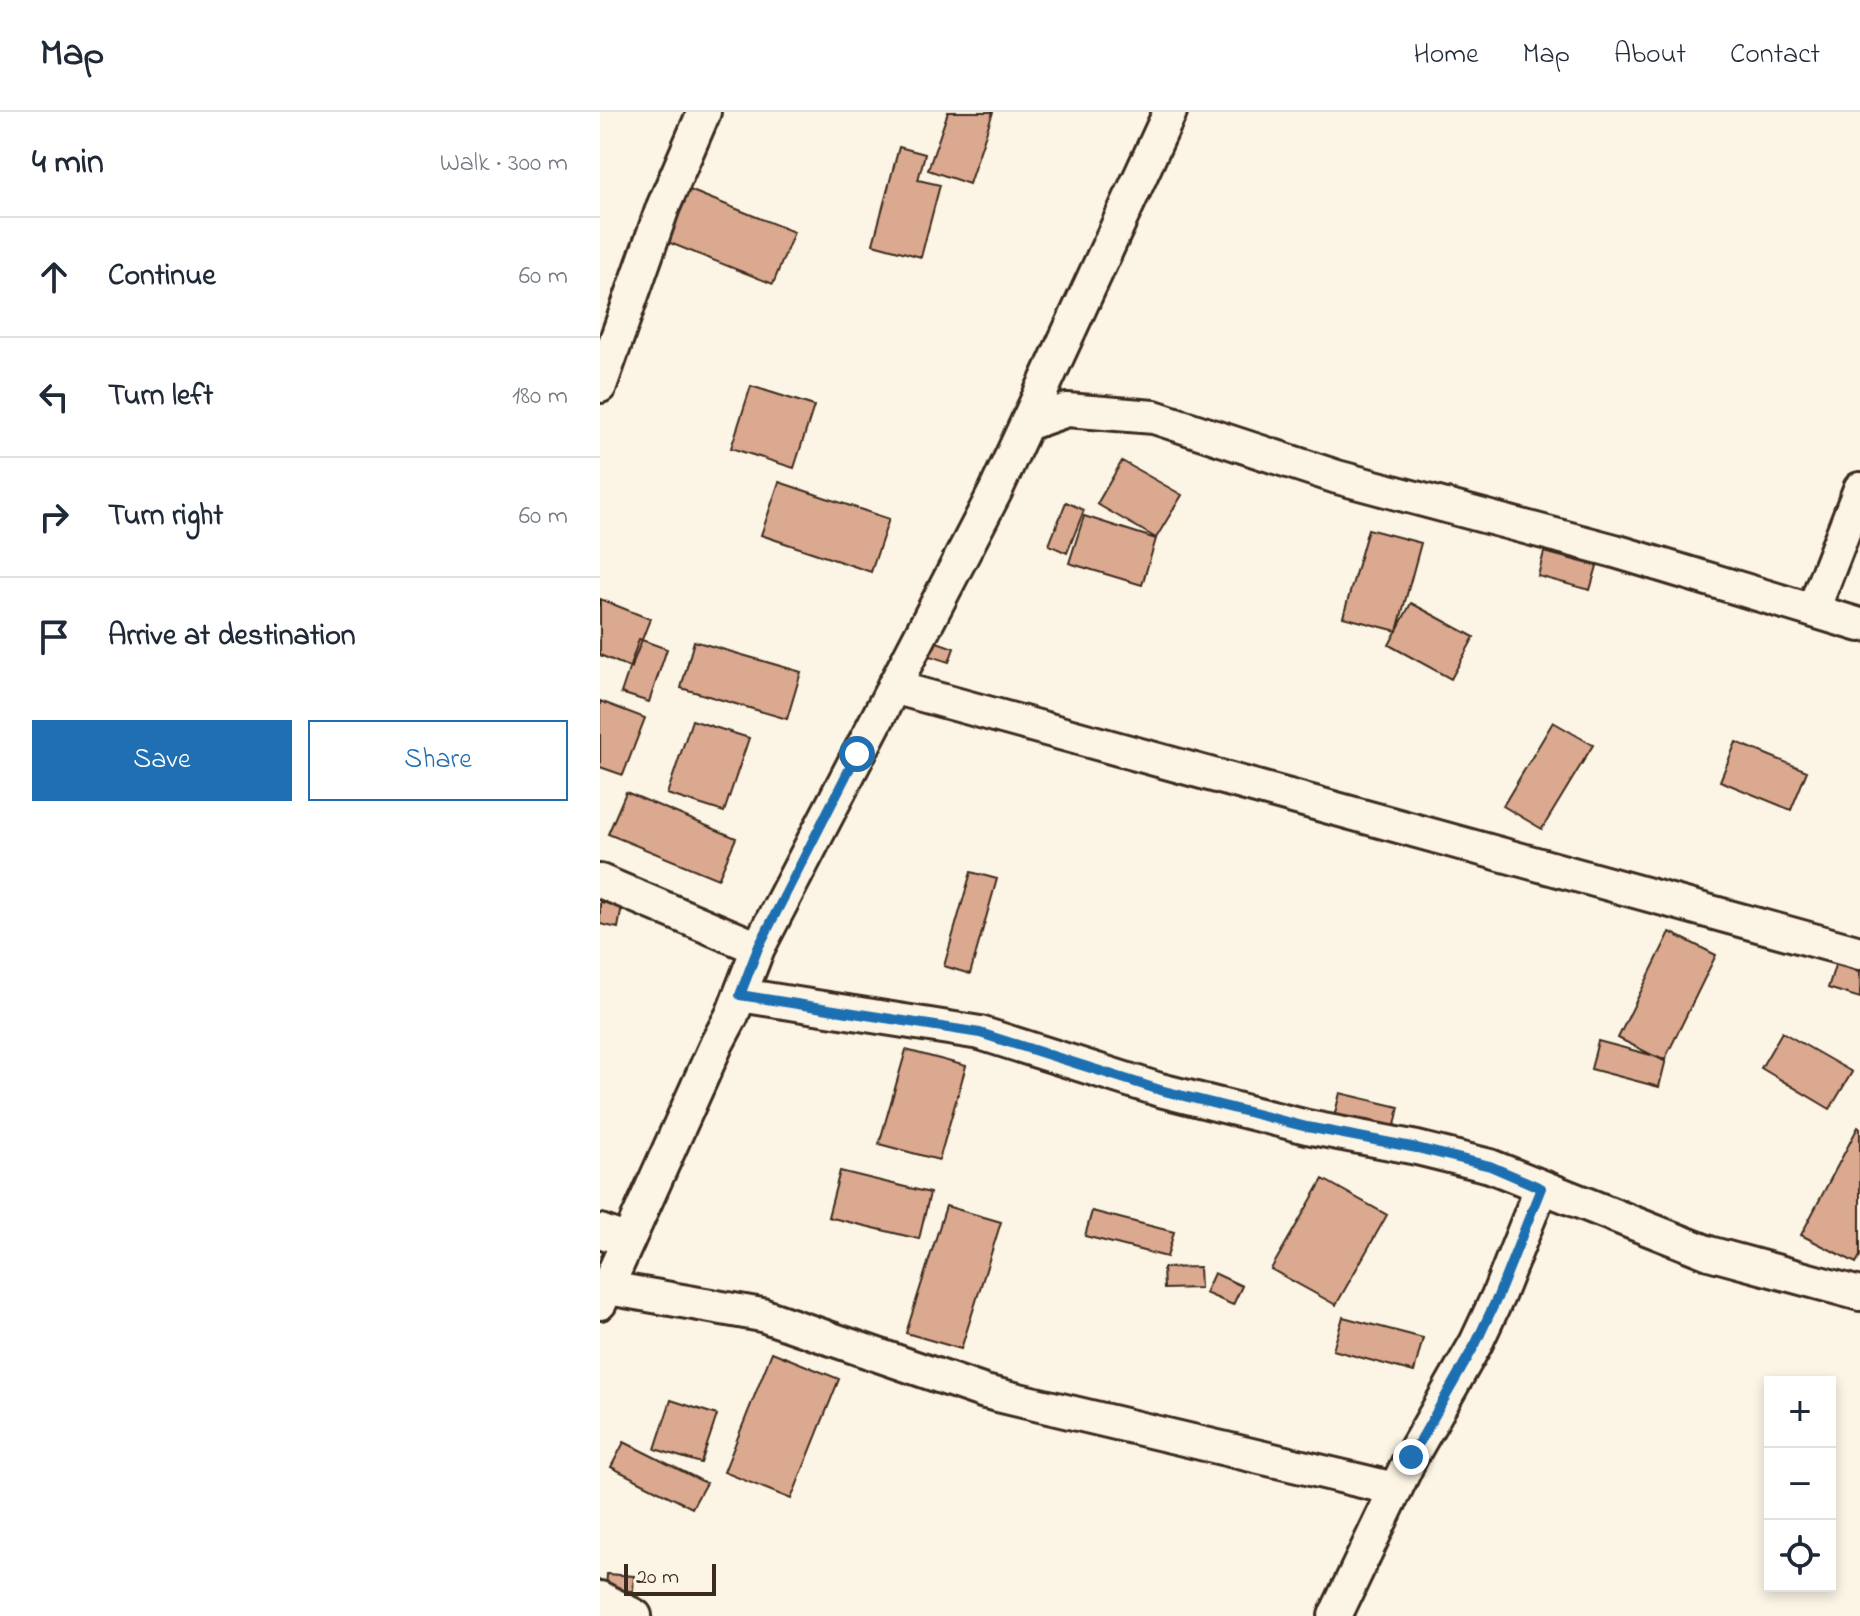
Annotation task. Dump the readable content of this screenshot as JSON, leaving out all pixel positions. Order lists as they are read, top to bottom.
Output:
{
  "scale_bar": "20 m",
  "page": {
    "header": "Map",
    "nav": [
      "Home",
      "Map",
      "About",
      "Contact"
    ],
    "heading": ["4 min", "Walk · 300 m"],
    "list": [
      ["Continue", "60 m"],
      ["Turn left", "180 m"],
      ["Turn right", "60 m"],
      "Arrive at destination"
    ],
    "buttons": ["Save", "Share"],
    "map_buttons": ["+", "−"],
    "scale": "20 m"
  }
}
